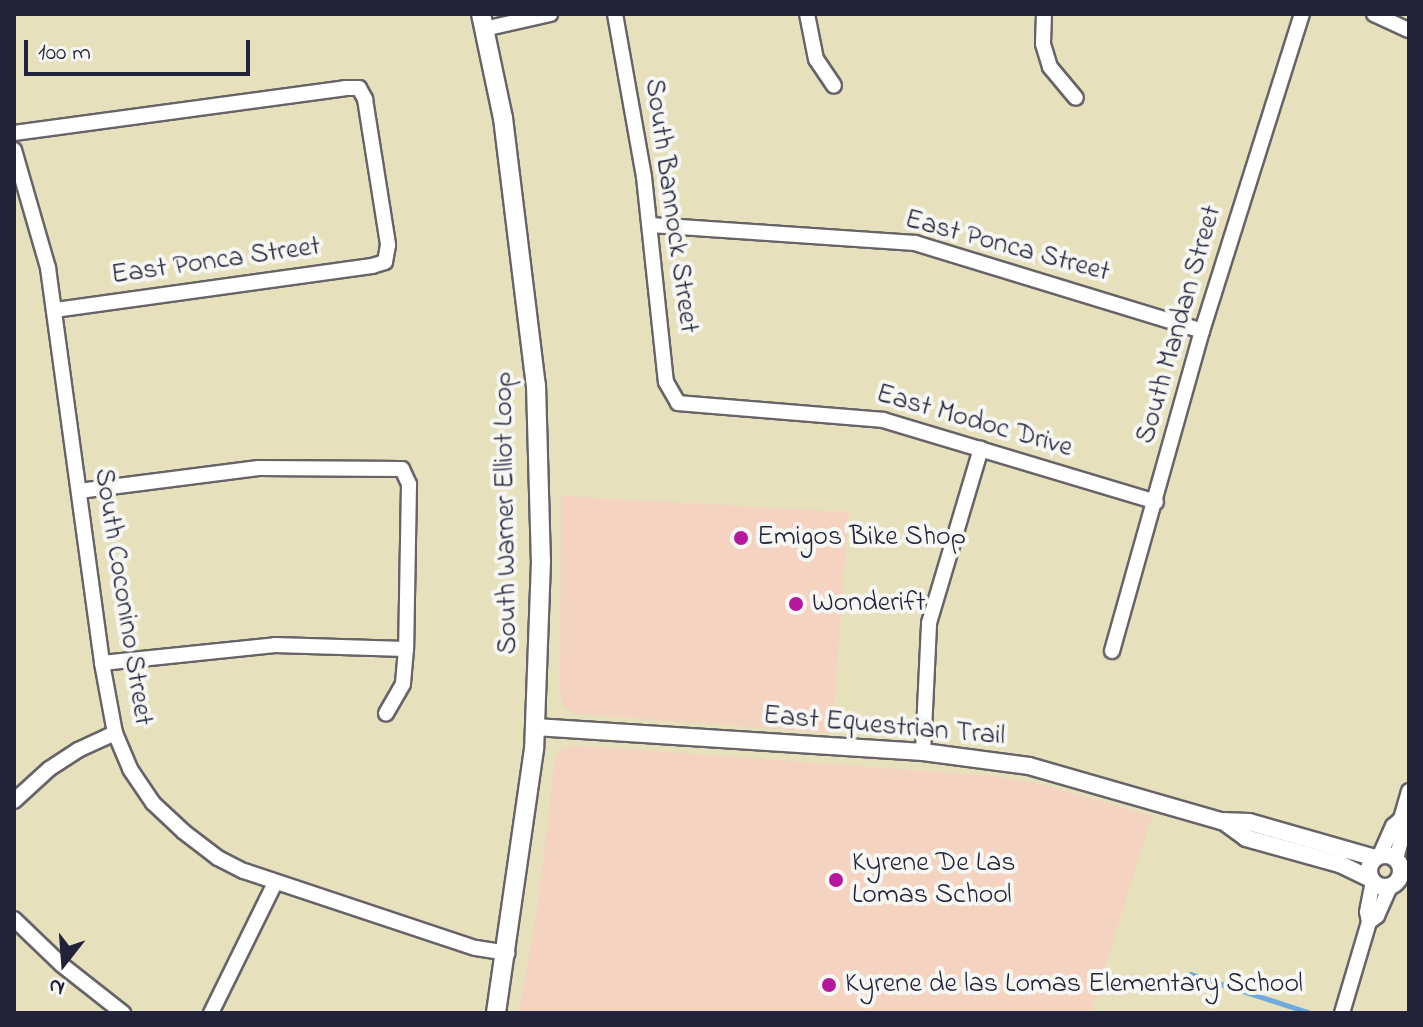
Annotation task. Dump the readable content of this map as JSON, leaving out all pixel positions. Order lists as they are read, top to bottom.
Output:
{
  "streets": {
    "main road": ["South Warner Elliot Loop"],
    "street": [
      "South Bannock Street",
      "East Ponca Street",
      "South Mandan Street",
      "East Modoc Drive",
      "South Coconino Street",
      "East Equestrian Trail"
    ]
  },
  "crossings": [
    ["South Bannock Street", "East Ponca Street"],
    ["South Bannock Street", "East Modoc Drive"],
    ["East Ponca Street", "South Mandan Street"],
    ["East Ponca Street", "South Coconino Street"],
    ["South Mandan Street", "East Modoc Drive"],
    ["South Warner Elliot Loop", "South Coconino Street"],
    ["South Warner Elliot Loop", "East Equestrian Trail"]
  ],
  "places": [
    "Emigos Bike Shop",
    "Wonderift",
    "Kyrene De Las Lomas School",
    "Kyrene de las Lomas Elementary School"
  ],
  "scale_bar": "100 m",
  "north": "bottom"
}
